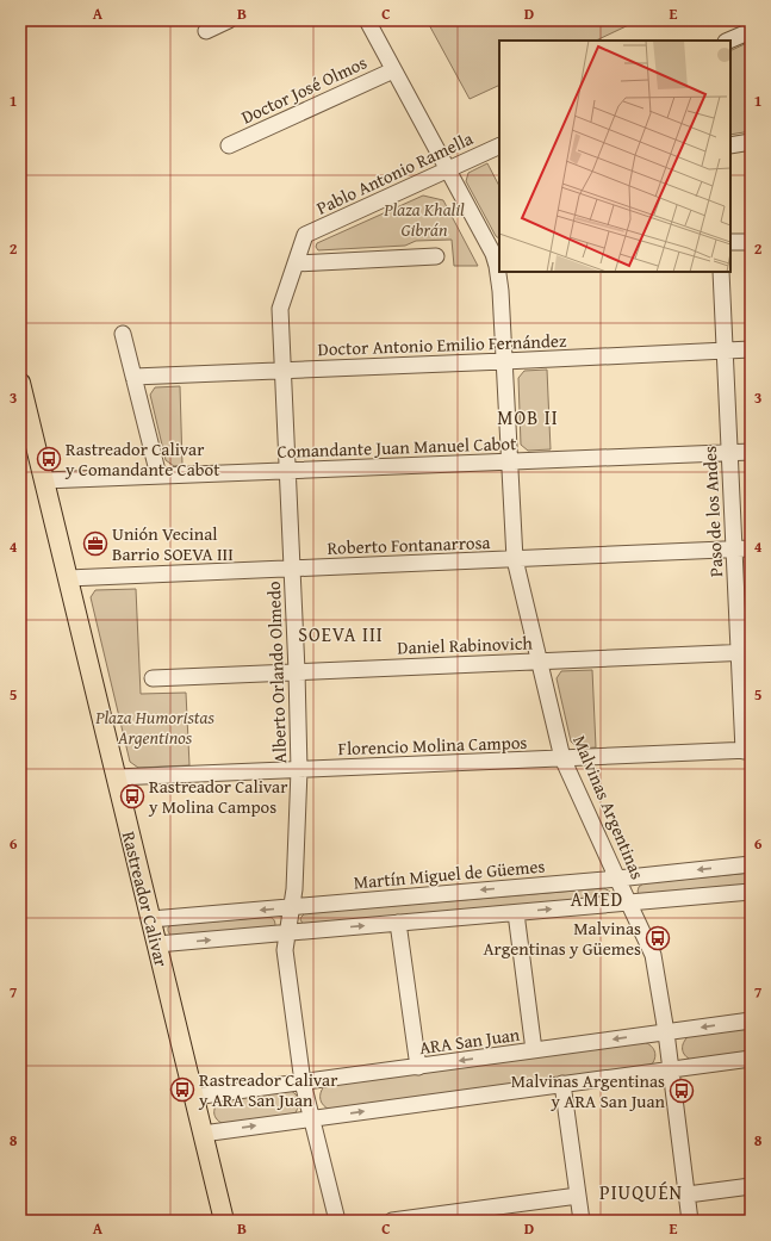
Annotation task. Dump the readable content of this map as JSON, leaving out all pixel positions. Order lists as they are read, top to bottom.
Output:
{
  "streets": {
    "main road": ["Rastreador Calivar"],
    "street": [
      "Doctor José Olmos",
      "Pablo Antonio Ramella",
      "Doctor Antonio Emilio Fernández",
      "Comandante Juan Manuel Cabot",
      "Paso de los Andes",
      "Roberto Fontanarrosa",
      "Daniel Rabinovich",
      "Alberto Orlando Olmedo",
      "Florencio Molina Campos",
      "Malvinas Argentinas",
      "Martín Miguel de Güemes",
      "ARA San Juan"
    ]
  },
  "crossings": [
    ["Doctor José Olmos", "Malvinas Argentinas"],
    ["Pablo Antonio Ramella", "Alberto Orlando Olmedo"],
    ["Pablo Antonio Ramella", "Malvinas Argentinas"],
    ["Doctor Antonio Emilio Fernández", "Paso de los Andes"],
    ["Doctor Antonio Emilio Fernández", "Alberto Orlando Olmedo"],
    ["Doctor Antonio Emilio Fernández", "Malvinas Argentinas"],
    ["Comandante Juan Manuel Cabot", "Paso de los Andes"],
    ["Comandante Juan Manuel Cabot", "Alberto Orlando Olmedo"],
    ["Comandante Juan Manuel Cabot", "Malvinas Argentinas"],
    ["Comandante Juan Manuel Cabot", "Rastreador Calivar"],
    ["Paso de los Andes", "Roberto Fontanarrosa"],
    ["Paso de los Andes", "Daniel Rabinovich"],
    ["Paso de los Andes", "Florencio Molina Campos"],
    ["Roberto Fontanarrosa", "Alberto Orlando Olmedo"],
    ["Roberto Fontanarrosa", "Malvinas Argentinas"],
    ["Roberto Fontanarrosa", "Rastreador Calivar"],
    ["Daniel Rabinovich", "Alberto Orlando Olmedo"],
    ["Daniel Rabinovich", "Malvinas Argentinas"],
    ["Alberto Orlando Olmedo", "Florencio Molina Campos"],
    ["Alberto Orlando Olmedo", "Martín Miguel de Güemes"],
    ["Alberto Orlando Olmedo", "ARA San Juan"],
    ["Florencio Molina Campos", "Malvinas Argentinas"],
    ["Florencio Molina Campos", "Rastreador Calivar"],
    ["Malvinas Argentinas", "Martín Miguel de Güemes"],
    ["Malvinas Argentinas", "ARA San Juan"],
    ["Martín Miguel de Güemes", "Rastreador Calivar"],
    ["Rastreador Calivar", "ARA San Juan"]
  ],
  "districts": [
    "MOB II",
    "SOEVA III",
    "AMED",
    "PIUQUÉN"
  ],
  "parks": ["Plaza Khalil Gibrán", "Plaza Humoristas Argentinos"],
  "places": {
    "bus stop": [
      "Rastreador Calivar y Comandante Cabot",
      "Rastreador Calivar y Molina Campos",
      "Malvinas Argentinas y Güemes",
      "Rastreador Calivar y ARA San Juan",
      "Malvinas Argentinas y ARA San Juan"
    ],
    "office": ["Unión Vecinal Barrio SOEVA III"]
  },
  "grid": {
    "columns": [
      "A",
      "B",
      "C",
      "D",
      "E"
    ],
    "rows": [
      "1",
      "2",
      "3",
      "4",
      "5",
      "6",
      "7",
      "8"
    ]
  }
}
